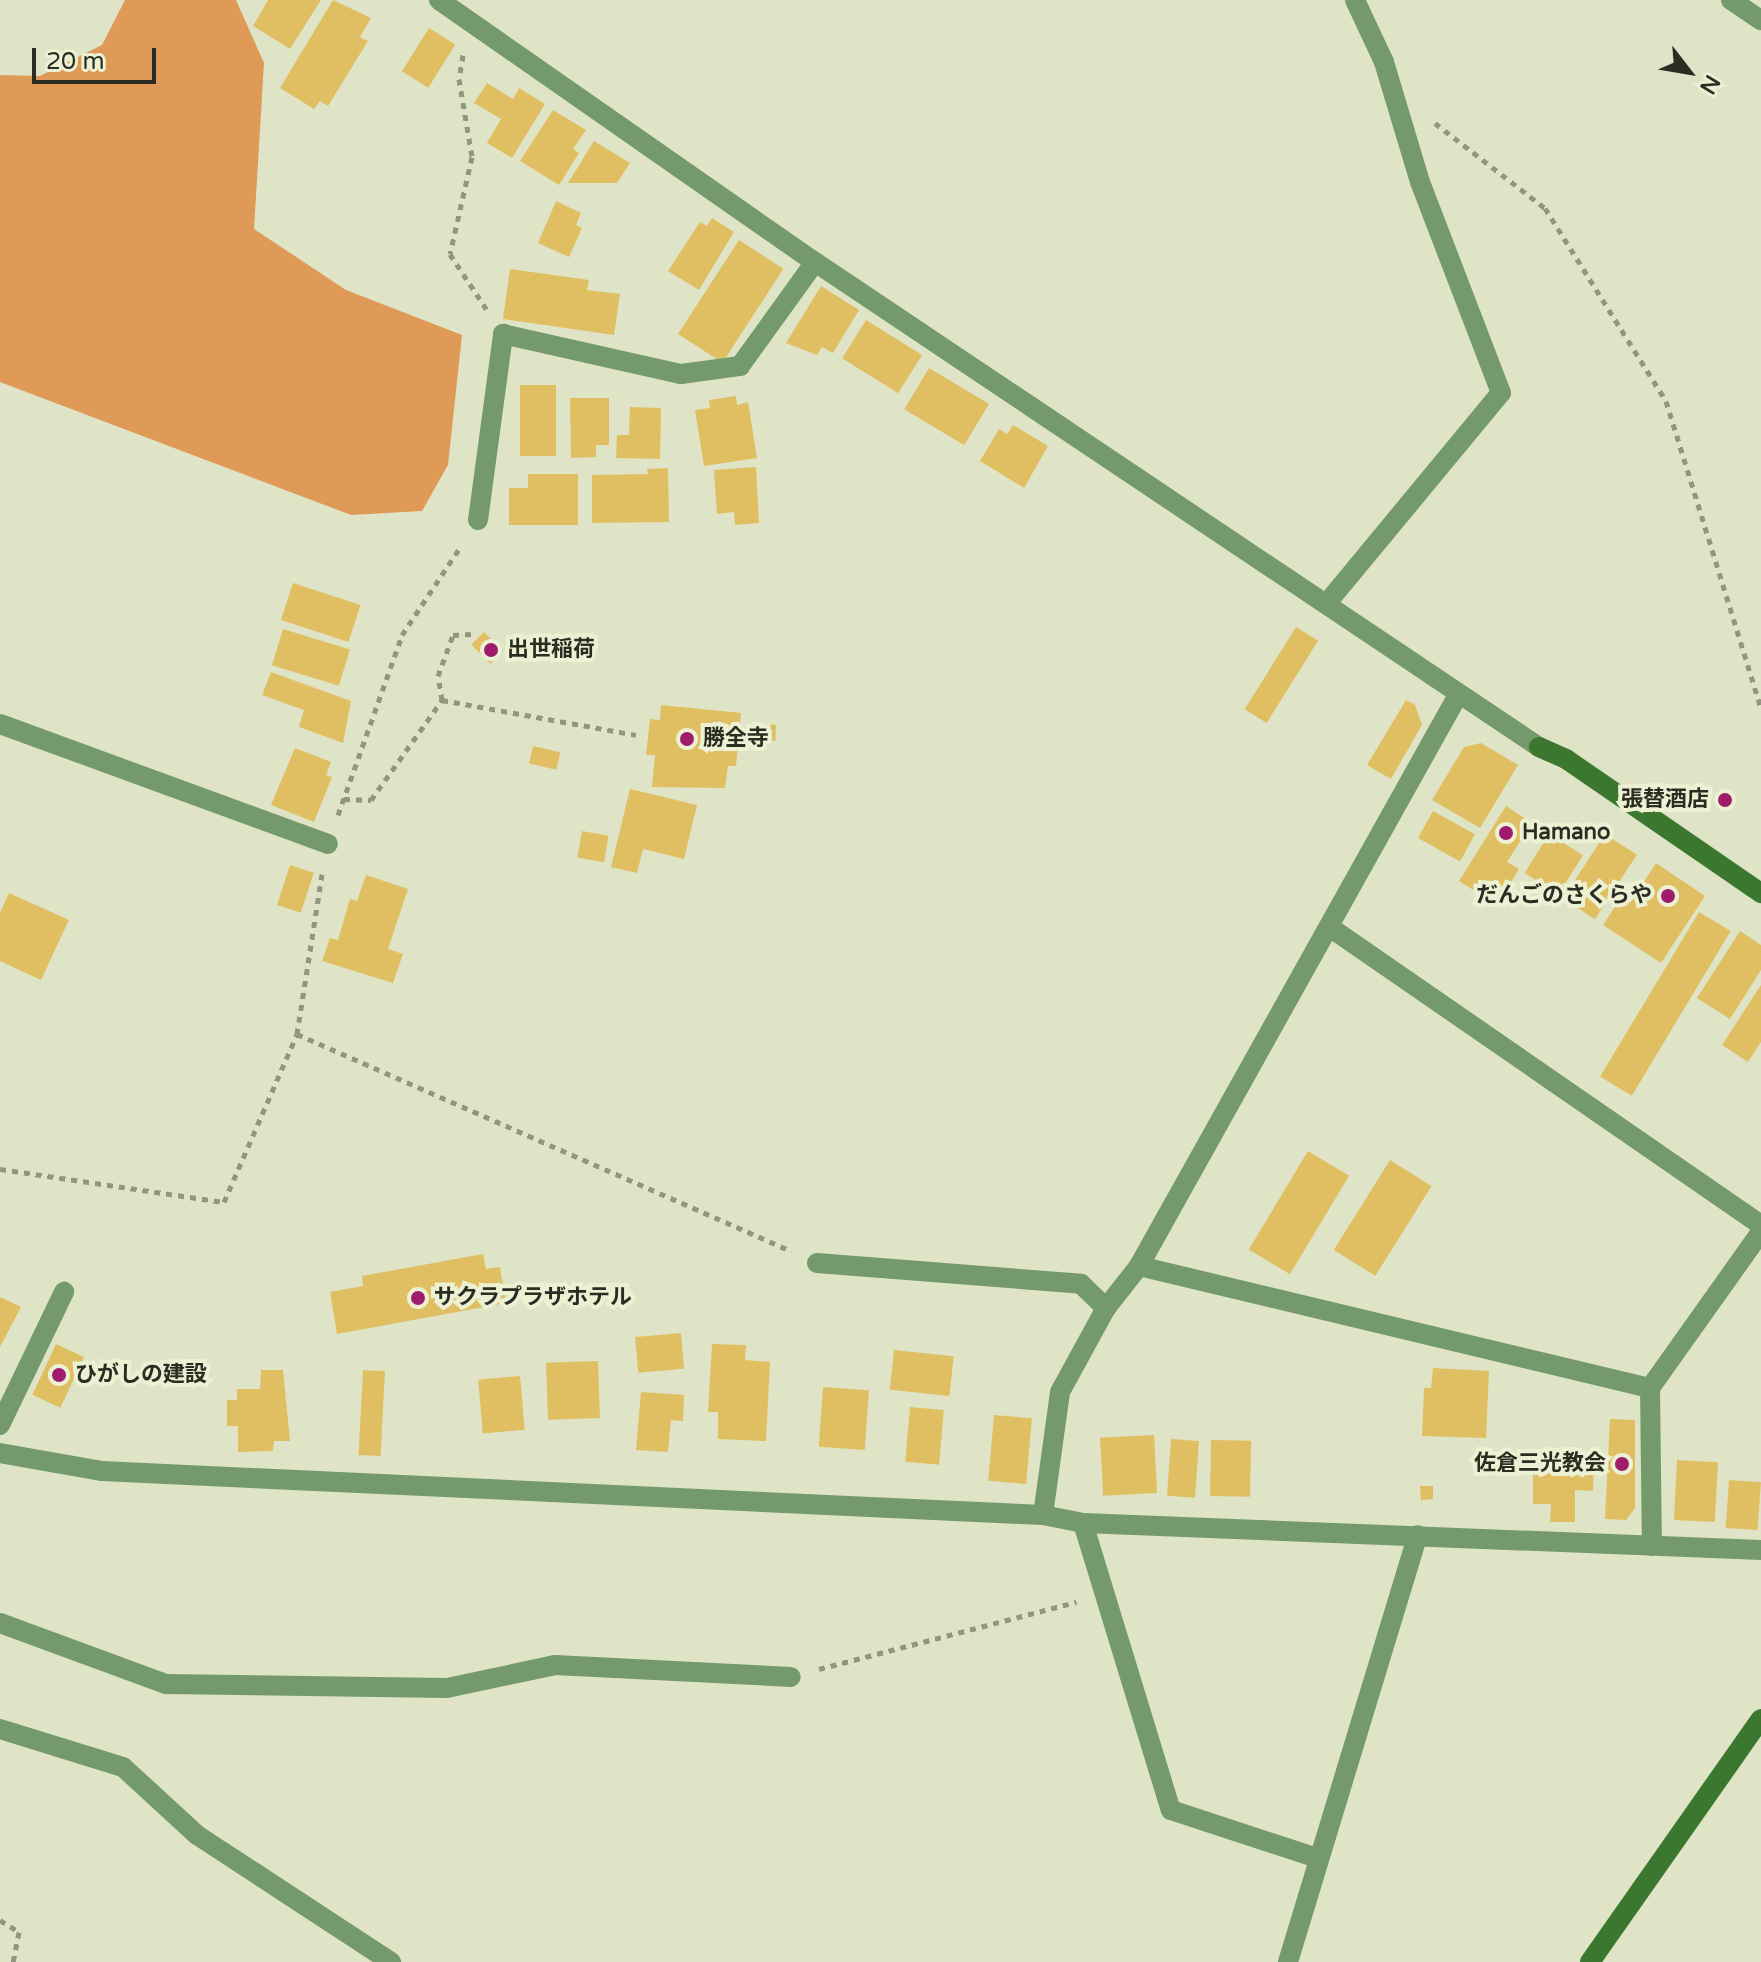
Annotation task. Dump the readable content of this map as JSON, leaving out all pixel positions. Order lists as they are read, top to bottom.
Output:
{
  "places": [
    "出世稲荷",
    "勝全寺",
    "張替酒店",
    "Hamano",
    "だんごのさくらや",
    "サクラプラザホテル",
    "ひがしの建設",
    "佐倉三光教会"
  ],
  "scale_bar": "20 m",
  "north": "bottom right"
}
